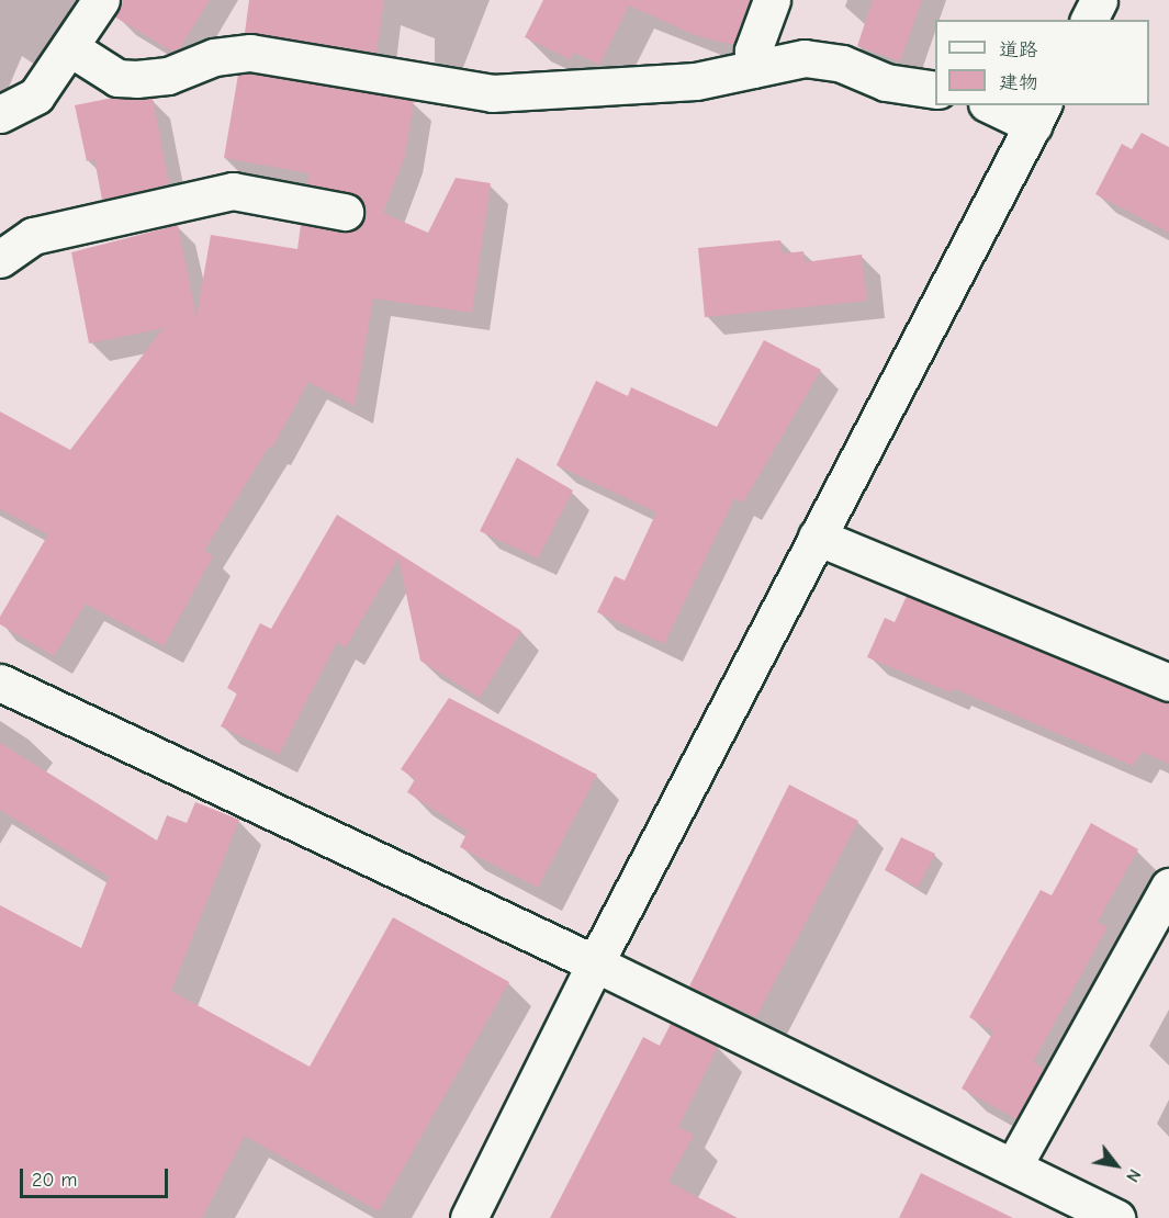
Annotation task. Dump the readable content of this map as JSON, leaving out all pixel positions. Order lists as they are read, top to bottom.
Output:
{
  "legend": ["道路", "建物"],
  "scale_bar": "20 m",
  "north": "bottom right"
}
